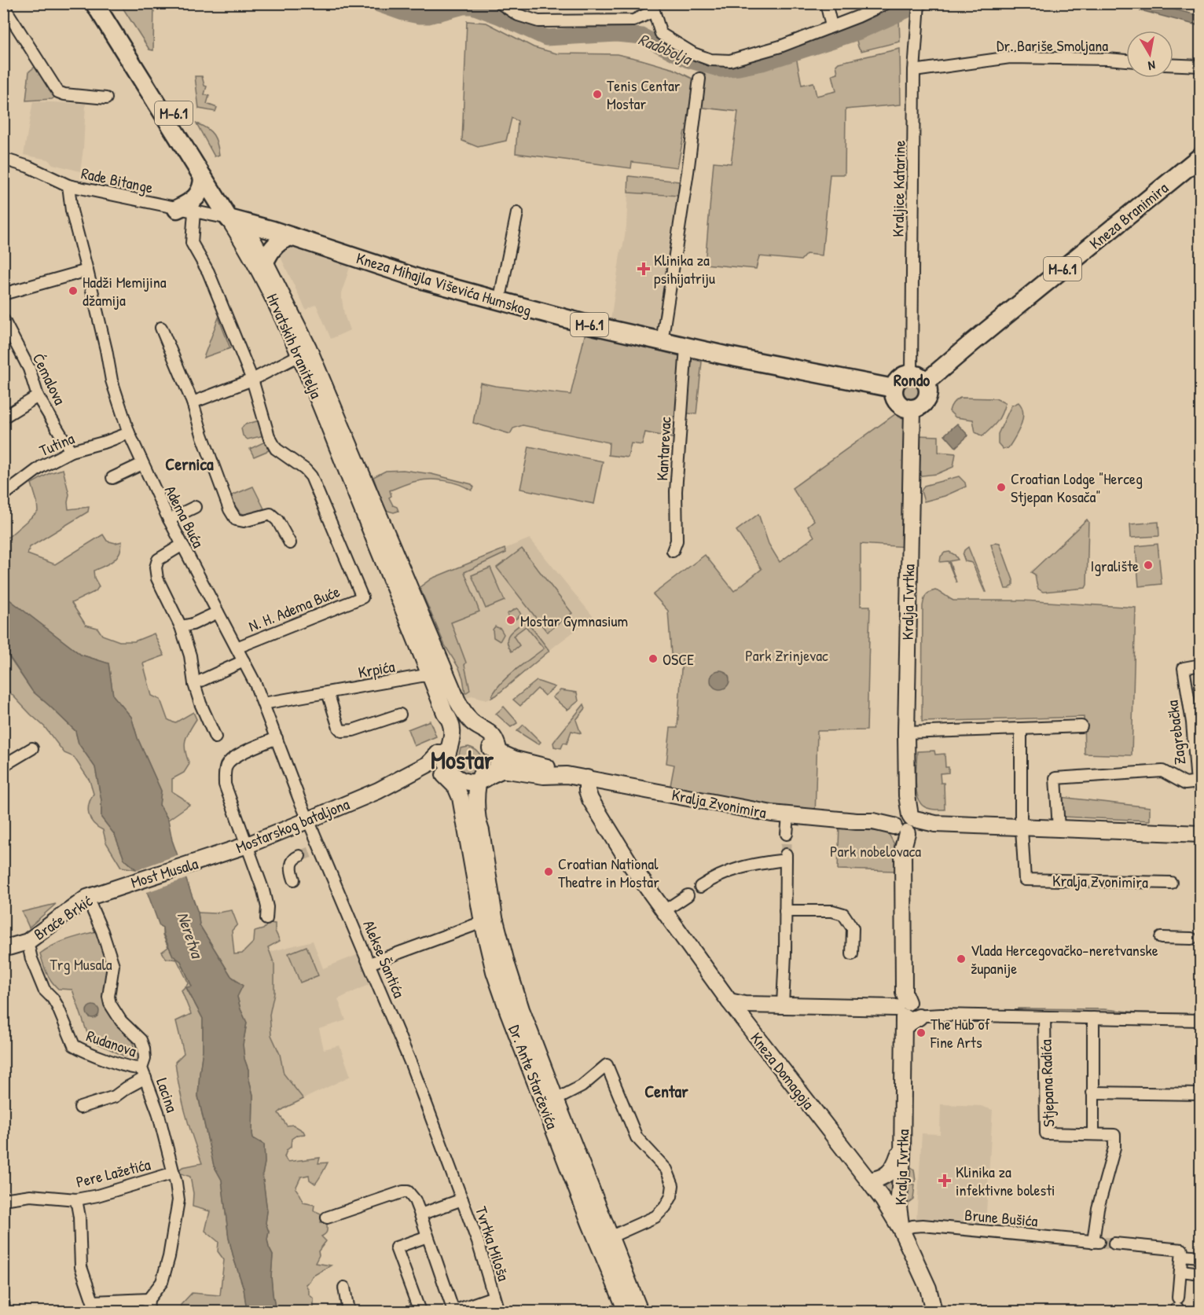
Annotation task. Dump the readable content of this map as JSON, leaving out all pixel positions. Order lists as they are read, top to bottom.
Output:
{
  "streets": {
    "main road": [
      "M-6.1",
      "Kneza Branimira",
      "Kneza Mihajla Viševića Humskog",
      "Hrvatskih branitelja",
      "Kralja Tvrtka",
      "Kralja Zvonimira",
      "Mostarskog bataljona",
      "Most Musala",
      "Braće Brkić",
      "Kneza Domagoja",
      "Dr. Ante Starčevića",
      "Stjepana Radića"
    ],
    "street": [
      "Dr. Bariše Smoljana",
      "Rade Bitange",
      "Kraljice Katarine",
      "Ćemalova",
      "Tutina",
      "Kantarevac",
      "Adema Buća",
      "N. H. Adema Buće",
      "Krpića",
      "Zagrebačka",
      "Alekse Šantića",
      "Rudanova",
      "Lacina",
      "Pere Lažetića",
      "Brune Bušića",
      "Tvrtka Miloša"
    ]
  },
  "crossings": [
    ["Dr. Bariše Smoljana", "Kraljice Katarine"],
    ["M-6.1", "Rade Bitange"],
    ["M-6.1", "Kraljice Katarine"],
    ["M-6.1", "Kneza Branimira"],
    ["M-6.1", "Kneza Mihajla Viševića Humskog"],
    ["M-6.1", "Hrvatskih branitelja"],
    ["M-6.1", "Kralja Tvrtka"],
    ["Rade Bitange", "Kneza Mihajla Viševića Humskog"],
    ["Rade Bitange", "Hrvatskih branitelja"],
    ["Rade Bitange", "Adema Buća"],
    ["Kraljice Katarine", "Kneza Branimira"],
    ["Kraljice Katarine", "Kneza Mihajla Viševića Humskog"],
    ["Kraljice Katarine", "Kralja Tvrtka"],
    ["Kneza Branimira", "Kneza Mihajla Viševića Humskog"],
    ["Kneza Branimira", "Kralja Tvrtka"],
    ["Kneza Mihajla Viševića Humskog", "Hrvatskih branitelja"],
    ["Kneza Mihajla Viševića Humskog", "Kantarevac"],
    ["Kneza Mihajla Viševića Humskog", "Kralja Tvrtka"],
    ["Hrvatskih branitelja", "Krpića"],
    ["Ćemalova", "Tutina"],
    ["Tutina", "Adema Buća"],
    ["Adema Buća", "N. H. Adema Buće"],
    ["Adema Buća", "Krpića"],
    ["Adema Buća", "Mostarskog bataljona"],
    ["Adema Buća", "Alekse Šantića"],
    ["Kralja Tvrtka", "Kralja Zvonimira"],
    ["Kralja Tvrtka", "Kneza Domagoja"],
    ["Kralja Tvrtka", "Stjepana Radića"],
    ["Kralja Tvrtka", "Brune Bušića"],
    ["Kralja Zvonimira", "Mostarskog bataljona"],
    ["Kralja Zvonimira", "Kneza Domagoja"],
    ["Kralja Zvonimira", "Dr. Ante Starčevića"],
    ["Mostarskog bataljona", "Most Musala"],
    ["Mostarskog bataljona", "Alekse Šantića"],
    ["Mostarskog bataljona", "Dr. Ante Starčevića"],
    ["Most Musala", "Braće Brkić"],
    ["Braće Brkić", "Rudanova"],
    ["Braće Brkić", "Lacina"],
    ["Alekse Šantića", "Tvrtka Miloša"],
    ["Rudanova", "Lacina"],
    ["Kneza Domagoja", "Stjepana Radića"],
    ["Kneza Domagoja", "Brune Bušića"],
    ["Stjepana Radića", "Brune Bušića"],
    ["Lacina", "Pere Lažetića"]
  ],
  "districts": [
    "Rondo",
    "Cernica",
    "Mostar",
    "Centar"
  ],
  "water": ["Radobolja", "Neretva"],
  "parks": ["Park Zrinjevac", "Park nobelovaca", "Trg Musala"],
  "places": {
    "other": [
      "Tenis Centar Mostar",
      "Hadži Memijina džamija",
      "Croatian Lodge \"Herceg Stjepan Kosača\"",
      "Igralište",
      "Mostar Gymnasium",
      "OSCE",
      "Croatian National Theatre in Mostar",
      "Vlada Hercegovačko-neretvanske županije",
      "The Hub of Fine Arts"
    ],
    "health": ["Klinika za psihijatriju", "Klinika za infektivne bolesti"]
  },
  "north": "bottom"
}
